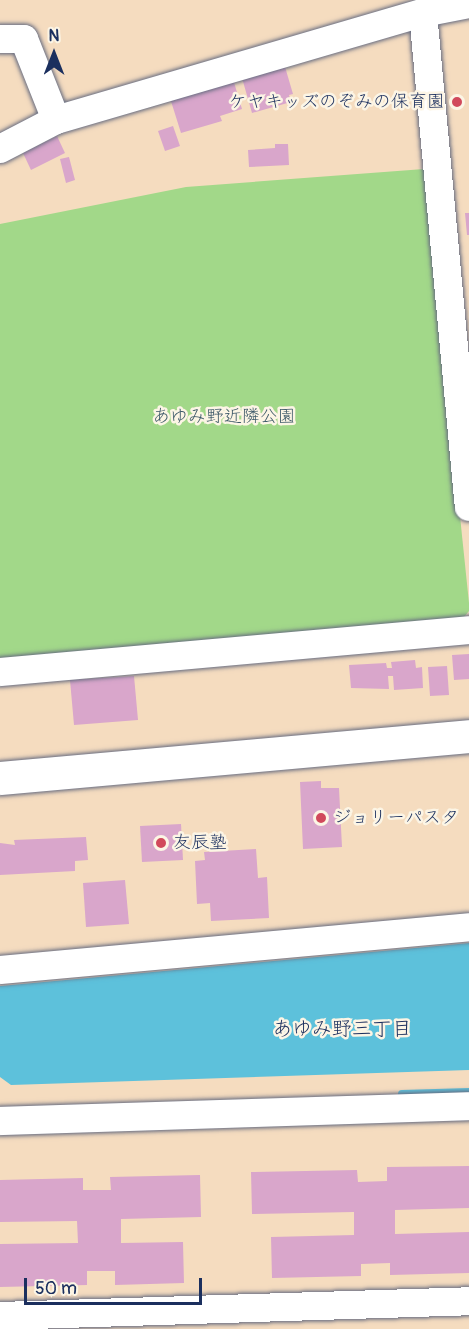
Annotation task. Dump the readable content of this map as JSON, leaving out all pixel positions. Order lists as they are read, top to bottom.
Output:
{
  "districts": ["あゆみ野三丁目"],
  "parks": ["あゆみ野近隣公園"],
  "places": ["ケヤキッズのぞみの保育園", "ジョリーパスタ", "友辰塾"],
  "scale_bar": "50 m",
  "north": "top"
}
